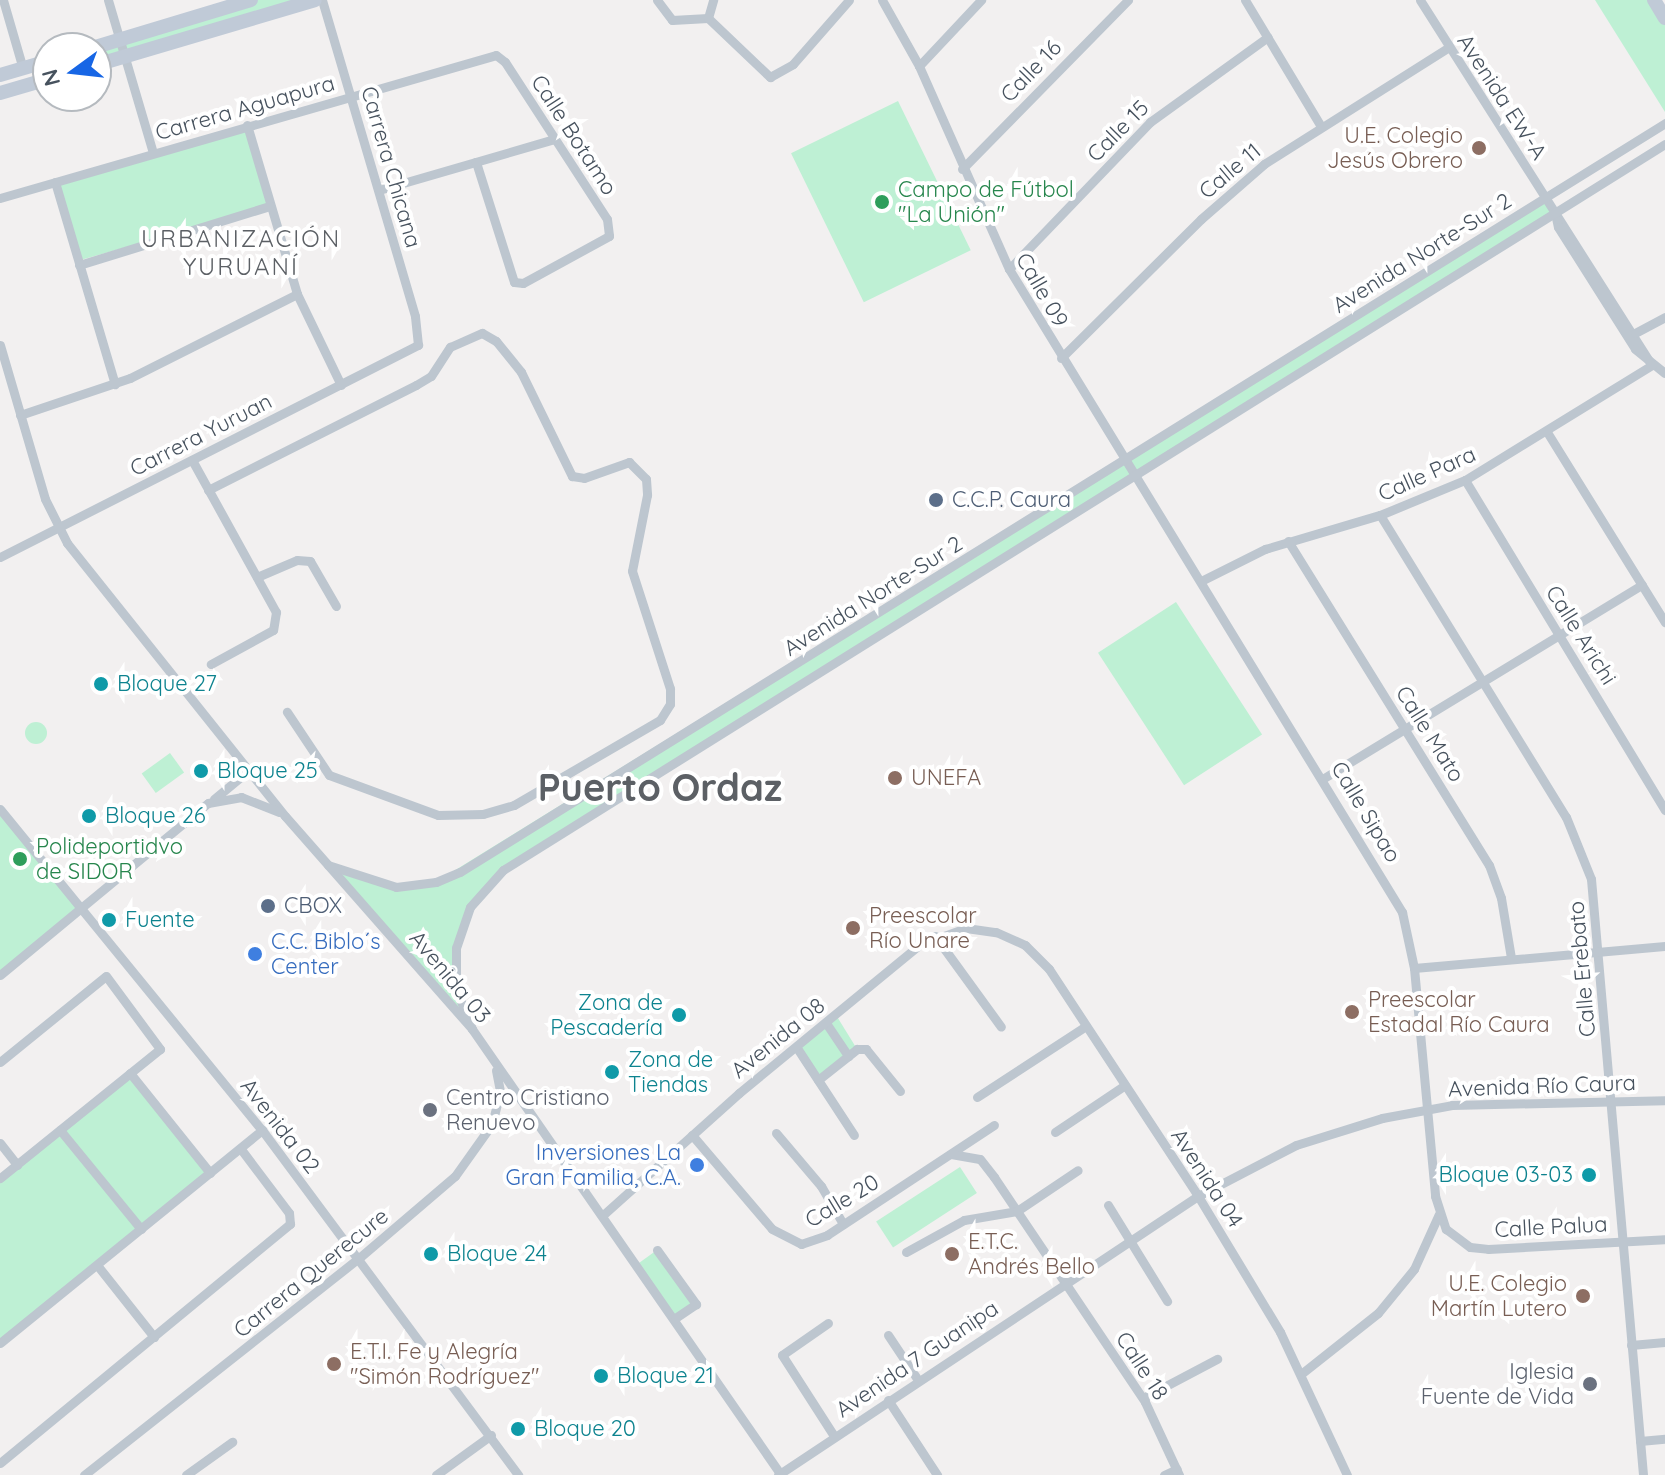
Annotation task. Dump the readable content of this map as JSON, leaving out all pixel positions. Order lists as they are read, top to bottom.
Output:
{
  "streets": {
    "street": [
      "Calle 16",
      "Avenida EW-A",
      "Carrera Aguapura",
      "Calle 15",
      "Calle Botamo",
      "Carrera Chicana",
      "Calle 11",
      "Avenida Norte-Sur 2",
      "Calle 09",
      "Carrera Yuruan",
      "Calle Para",
      "Calle Arichi",
      "Calle Mato",
      "Calle Sipao",
      "Calle Erebato",
      "Avenida 03",
      "Avenida 08",
      "Avenida Río Caura",
      "Avenida 02",
      "Avenida 04",
      "Calle 20",
      "Calle Palua",
      "Carrera Querecure",
      "Avenida 7 Guanipa",
      "Calle 18"
    ]
  },
  "crossings": [
    ["Calle 16", "Calle 09"],
    ["Avenida EW-A", "Calle 11"],
    ["Avenida EW-A", "Avenida Norte-Sur 2"],
    ["Carrera Aguapura", "Calle Botamo"],
    ["Carrera Aguapura", "Carrera Chicana"],
    ["Calle 15", "Calle 09"],
    ["Carrera Chicana", "Carrera Yuruan"],
    ["Calle 11", "Calle 09"],
    ["Avenida Norte-Sur 2", "Calle 09"],
    ["Avenida Norte-Sur 2", "Calle Sipao"],
    ["Avenida Norte-Sur 2", "Avenida 03"],
    ["Calle 09", "Calle Sipao"],
    ["Carrera Yuruan", "Avenida 03"],
    ["Calle Para", "Calle Arichi"],
    ["Calle Para", "Calle Mato"],
    ["Calle Para", "Calle Sipao"],
    ["Calle Para", "Calle Erebato"],
    ["Calle Sipao", "Avenida Río Caura"],
    ["Calle Sipao", "Calle Palua"],
    ["Calle Erebato", "Avenida Río Caura"],
    ["Calle Erebato", "Calle Palua"],
    ["Avenida 03", "Avenida 08"],
    ["Avenida 03", "Carrera Querecure"],
    ["Avenida 03", "Avenida 7 Guanipa"],
    ["Avenida 08", "Avenida 04"],
    ["Avenida 08", "Calle 20"],
    ["Avenida Río Caura", "Avenida 04"],
    ["Avenida Río Caura", "Avenida 7 Guanipa"],
    ["Avenida 02", "Carrera Querecure"],
    ["Avenida 04", "Avenida 7 Guanipa"],
    ["Avenida 7 Guanipa", "Calle 18"]
  ],
  "districts": ["URBANIZACIÓN YURUANÍ", "Puerto Ordaz"],
  "places": [
    "U.E. Colegio Jesús Obrero",
    "Campo de Fútbol \"La Unión\"",
    "C.C.P. Caura",
    "Bloque 27",
    "Bloque 25",
    "UNEFA",
    "Bloque 26",
    "Polideportidvo de SIDOR",
    "CBOX",
    "Fuente",
    "Preescolar Río Unare",
    "C.C. Biblo´s Center",
    "Preescolar Estadal Río Caura",
    "Zona de Pescadería",
    "Zona de Tiendas",
    "Centro Cristiano Renuevo",
    "Inversiones La Gran Familia, C.A.",
    "Bloque 03-03",
    "Bloque 24",
    "E.T.C. Andrés Bello",
    "U.E. Colegio Martín Lutero",
    "E.T.I. Fe y Alegría \"Simón Rodríguez\"",
    "Bloque 21",
    "Iglesia Fuente de Vida",
    "Bloque 20"
  ],
  "north": "left"
}
